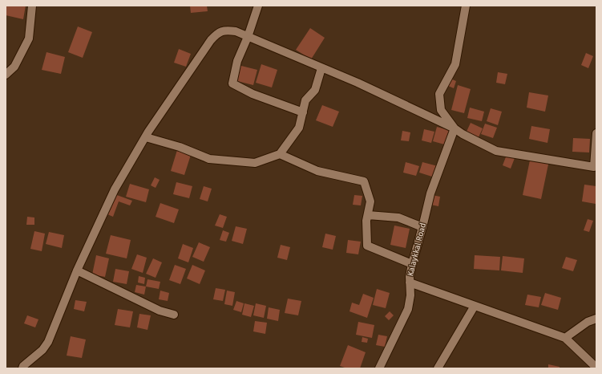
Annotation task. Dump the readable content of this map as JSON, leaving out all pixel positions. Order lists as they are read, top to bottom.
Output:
{
  "streets": {
    "street": ["Kalaykkal Road"]
  }
}
